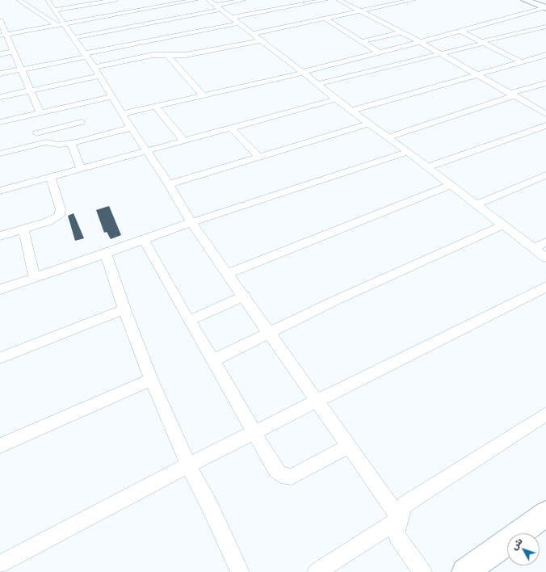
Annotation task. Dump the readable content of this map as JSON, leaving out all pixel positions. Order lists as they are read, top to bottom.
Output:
{
  "north": "top left"
}
